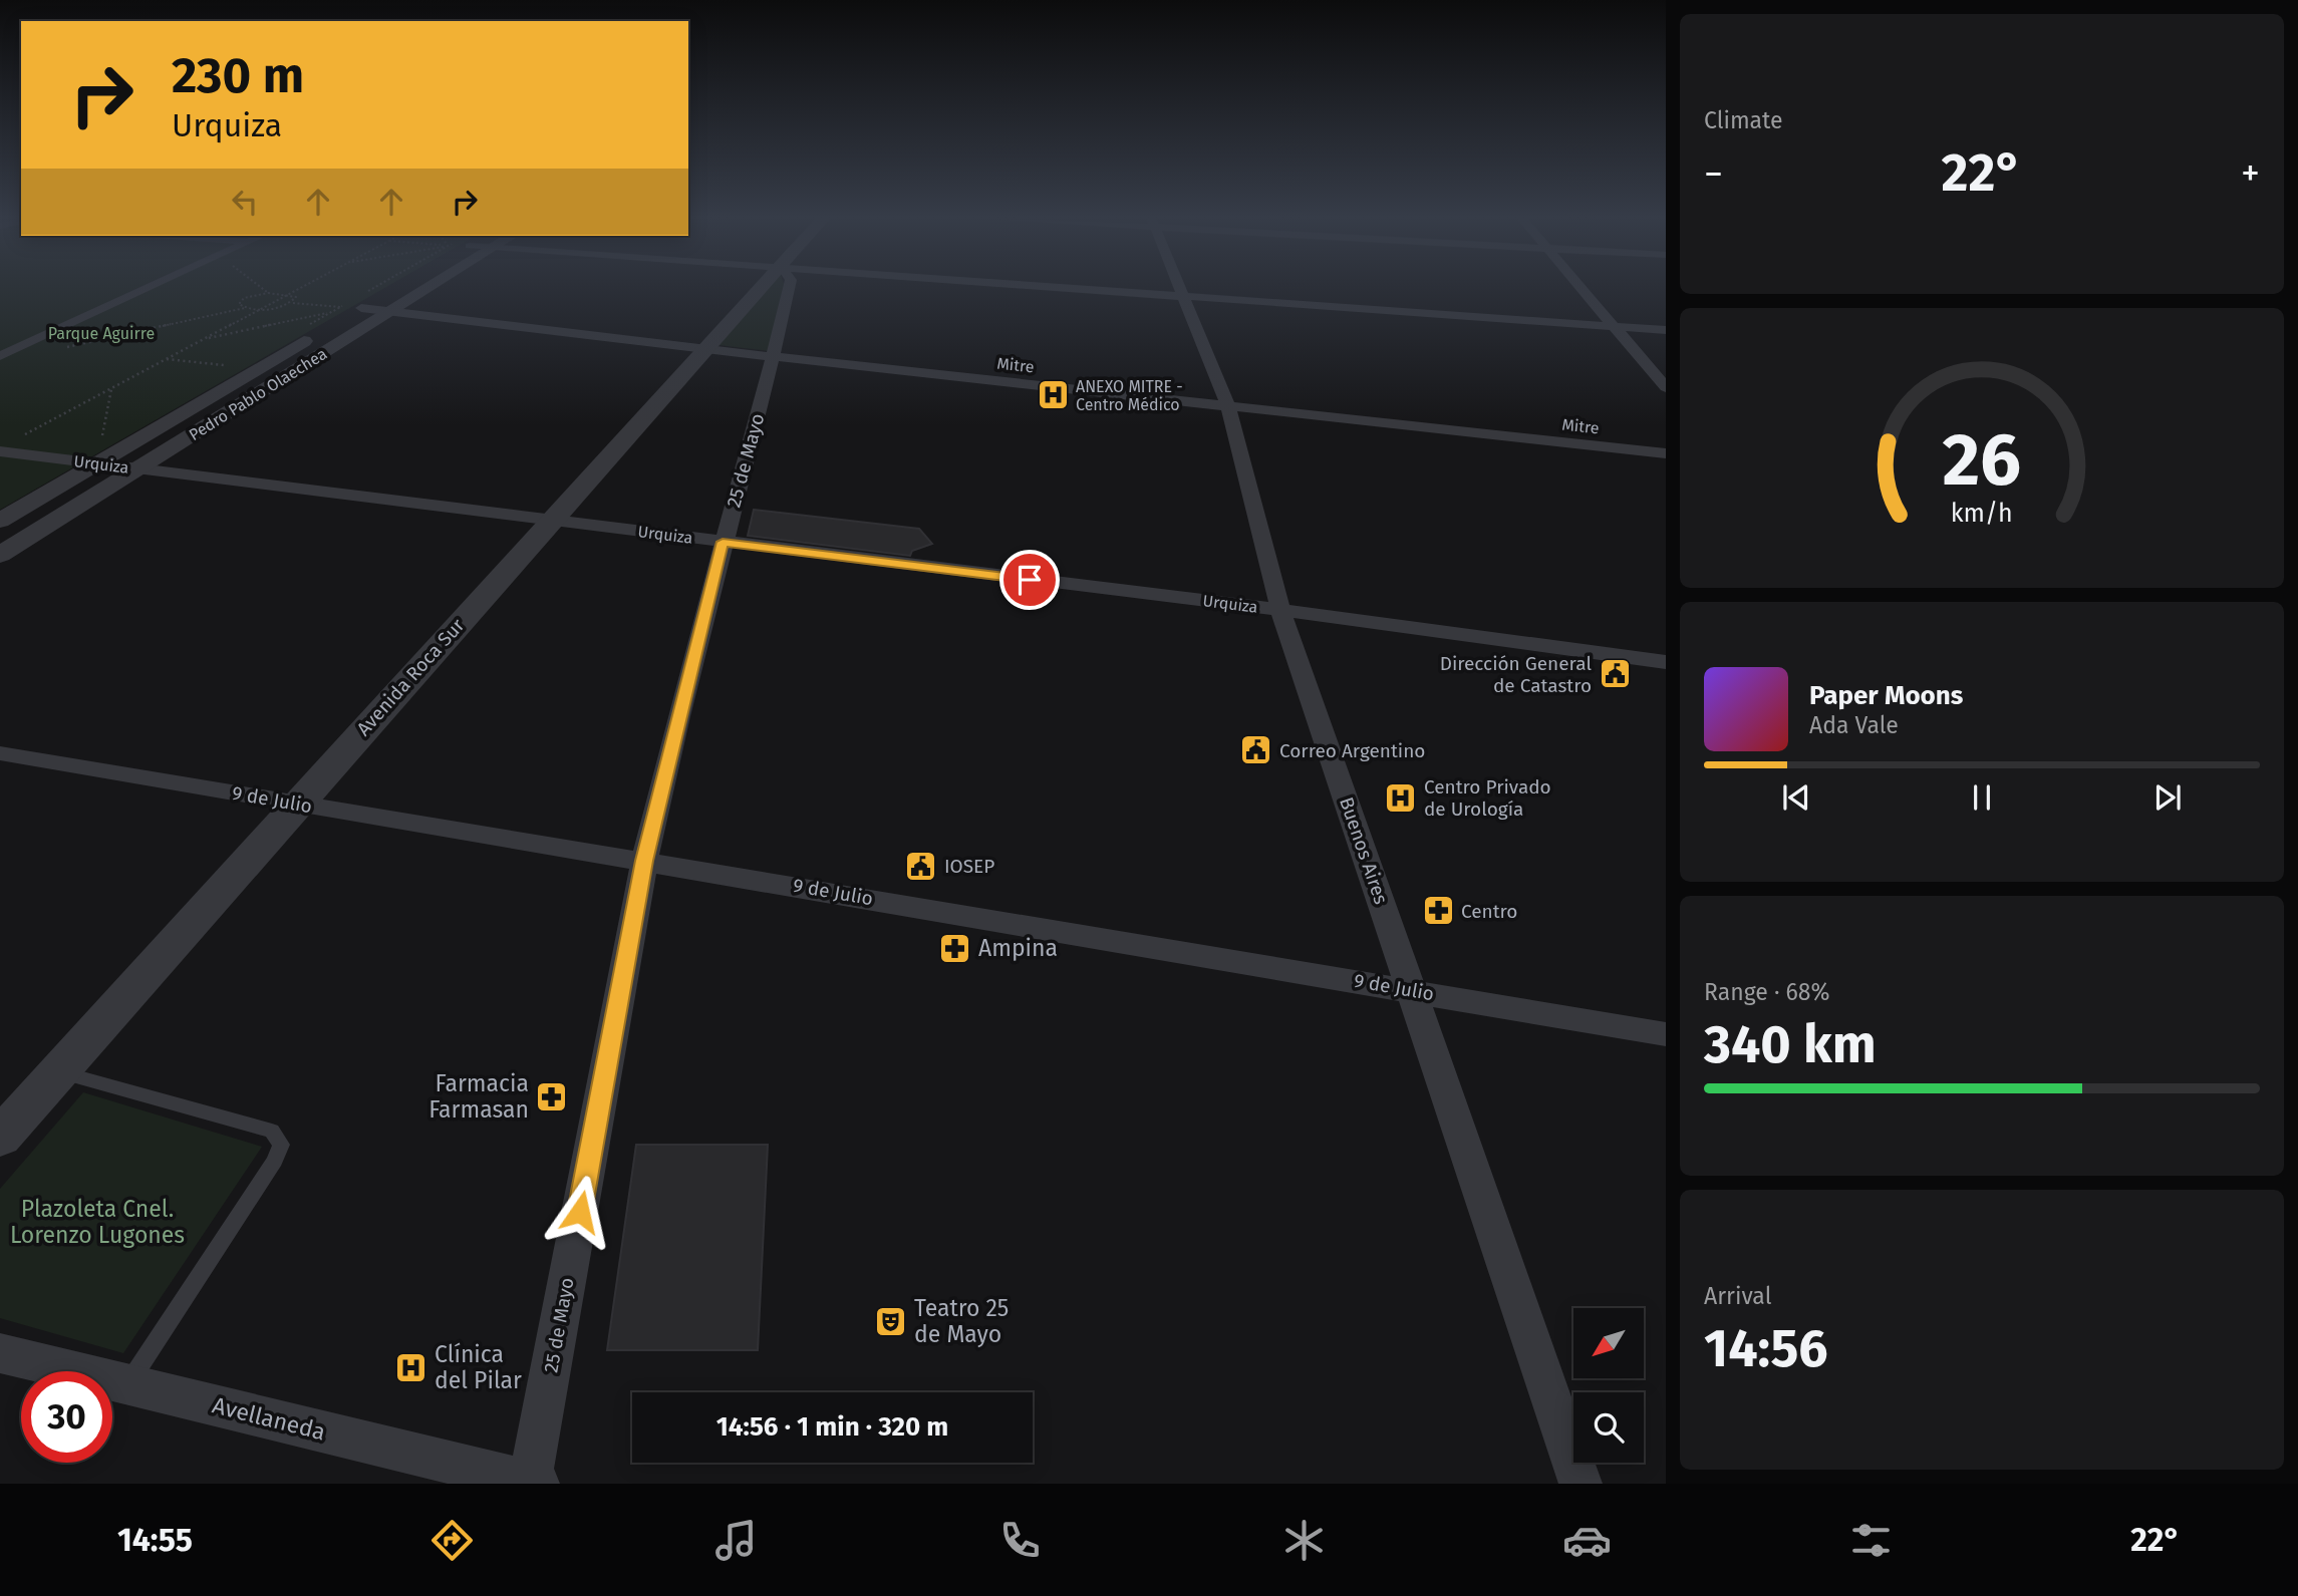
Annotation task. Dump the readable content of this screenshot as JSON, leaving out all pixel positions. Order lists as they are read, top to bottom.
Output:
{
  "streets": {
    "street": [
      "Mitre",
      "Pedro Pablo Olaechea",
      "25 de Mayo",
      "Urquiza",
      "Avenida Roca Sur",
      "9 de Julio",
      "Buenos Aires",
      "Avellaneda"
    ]
  },
  "crossings": [
    ["Mitre", "Pedro Pablo Olaechea"],
    ["Mitre", "25 de Mayo"],
    ["Mitre", "Avenida Roca Sur"],
    ["Mitre", "Buenos Aires"],
    ["Pedro Pablo Olaechea", "Urquiza"],
    ["25 de Mayo", "Urquiza"],
    ["25 de Mayo", "9 de Julio"],
    ["25 de Mayo", "Avellaneda"],
    ["Urquiza", "Avenida Roca Sur"],
    ["Urquiza", "Buenos Aires"],
    ["Avenida Roca Sur", "9 de Julio"],
    ["9 de Julio", "Buenos Aires"]
  ],
  "parks": ["Parque Aguirre", "Plazoleta Cnel. Lorenzo Lugones"],
  "places": {
    "hospital": ["ANEXO MITRE - Centro Médico", "Centro Privado de Urología", "Clínica del Pilar"],
    "public building": ["Dirección General de Catastro", "Correo Argentino", "IOSEP"],
    "pharmacy": ["Centro", "Ampina", "Farmacia Farmasan"],
    "theatre": ["Teatro 25 de Mayo"]
  },
  "north": "bottom left",
  "page": {
    "tile": [
      "Climate",
      ["Range · 68%", "340 km"],
      ["Arrival", "14:56"]
    ],
    "turn": ["230 m", "Urquiza"],
    "heat": ["−", "22°", "+"],
    "song": ["Paper Moons", "Ada Vale"],
    "limit": "30",
    "trip": "14:56 · 1 min · 320 m",
    "tabs": ["14:55", "22°"],
    "gauge": ["26", "km/h"]
  }
}
